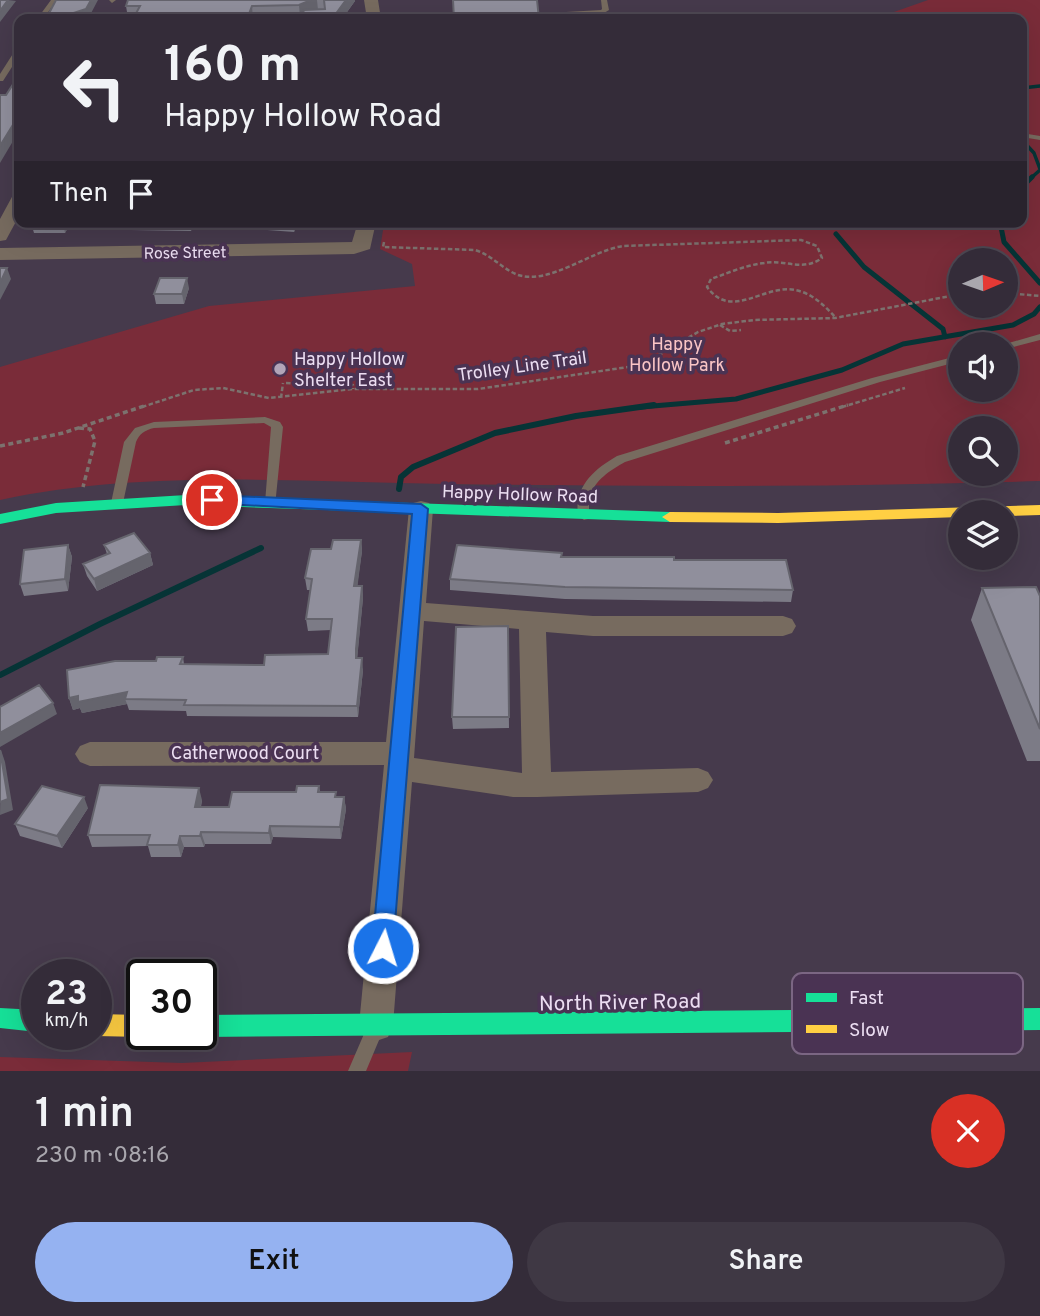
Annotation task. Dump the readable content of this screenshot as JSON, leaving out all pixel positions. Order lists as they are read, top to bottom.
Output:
{
  "streets": {
    "main road": ["Happy Hollow Road", "North River Road"],
    "street": ["Rose Street", "Catherwood Court"],
    "path": ["Trolley Line Trail"]
  },
  "parks": ["Happy Hollow Park"],
  "places": ["Happy Hollow Shelter East"],
  "legend": ["Fast", "Slow"],
  "north": "right",
  "page": {
    "turn": ["160 m", "Happy Hollow Road"],
    "then": "Then",
    "speed": "23 km/h",
    "limit": "30",
    "heading": ["1 min", "230 m · 08:16"],
    "buttons": ["Exit", "Share"]
  }
}
